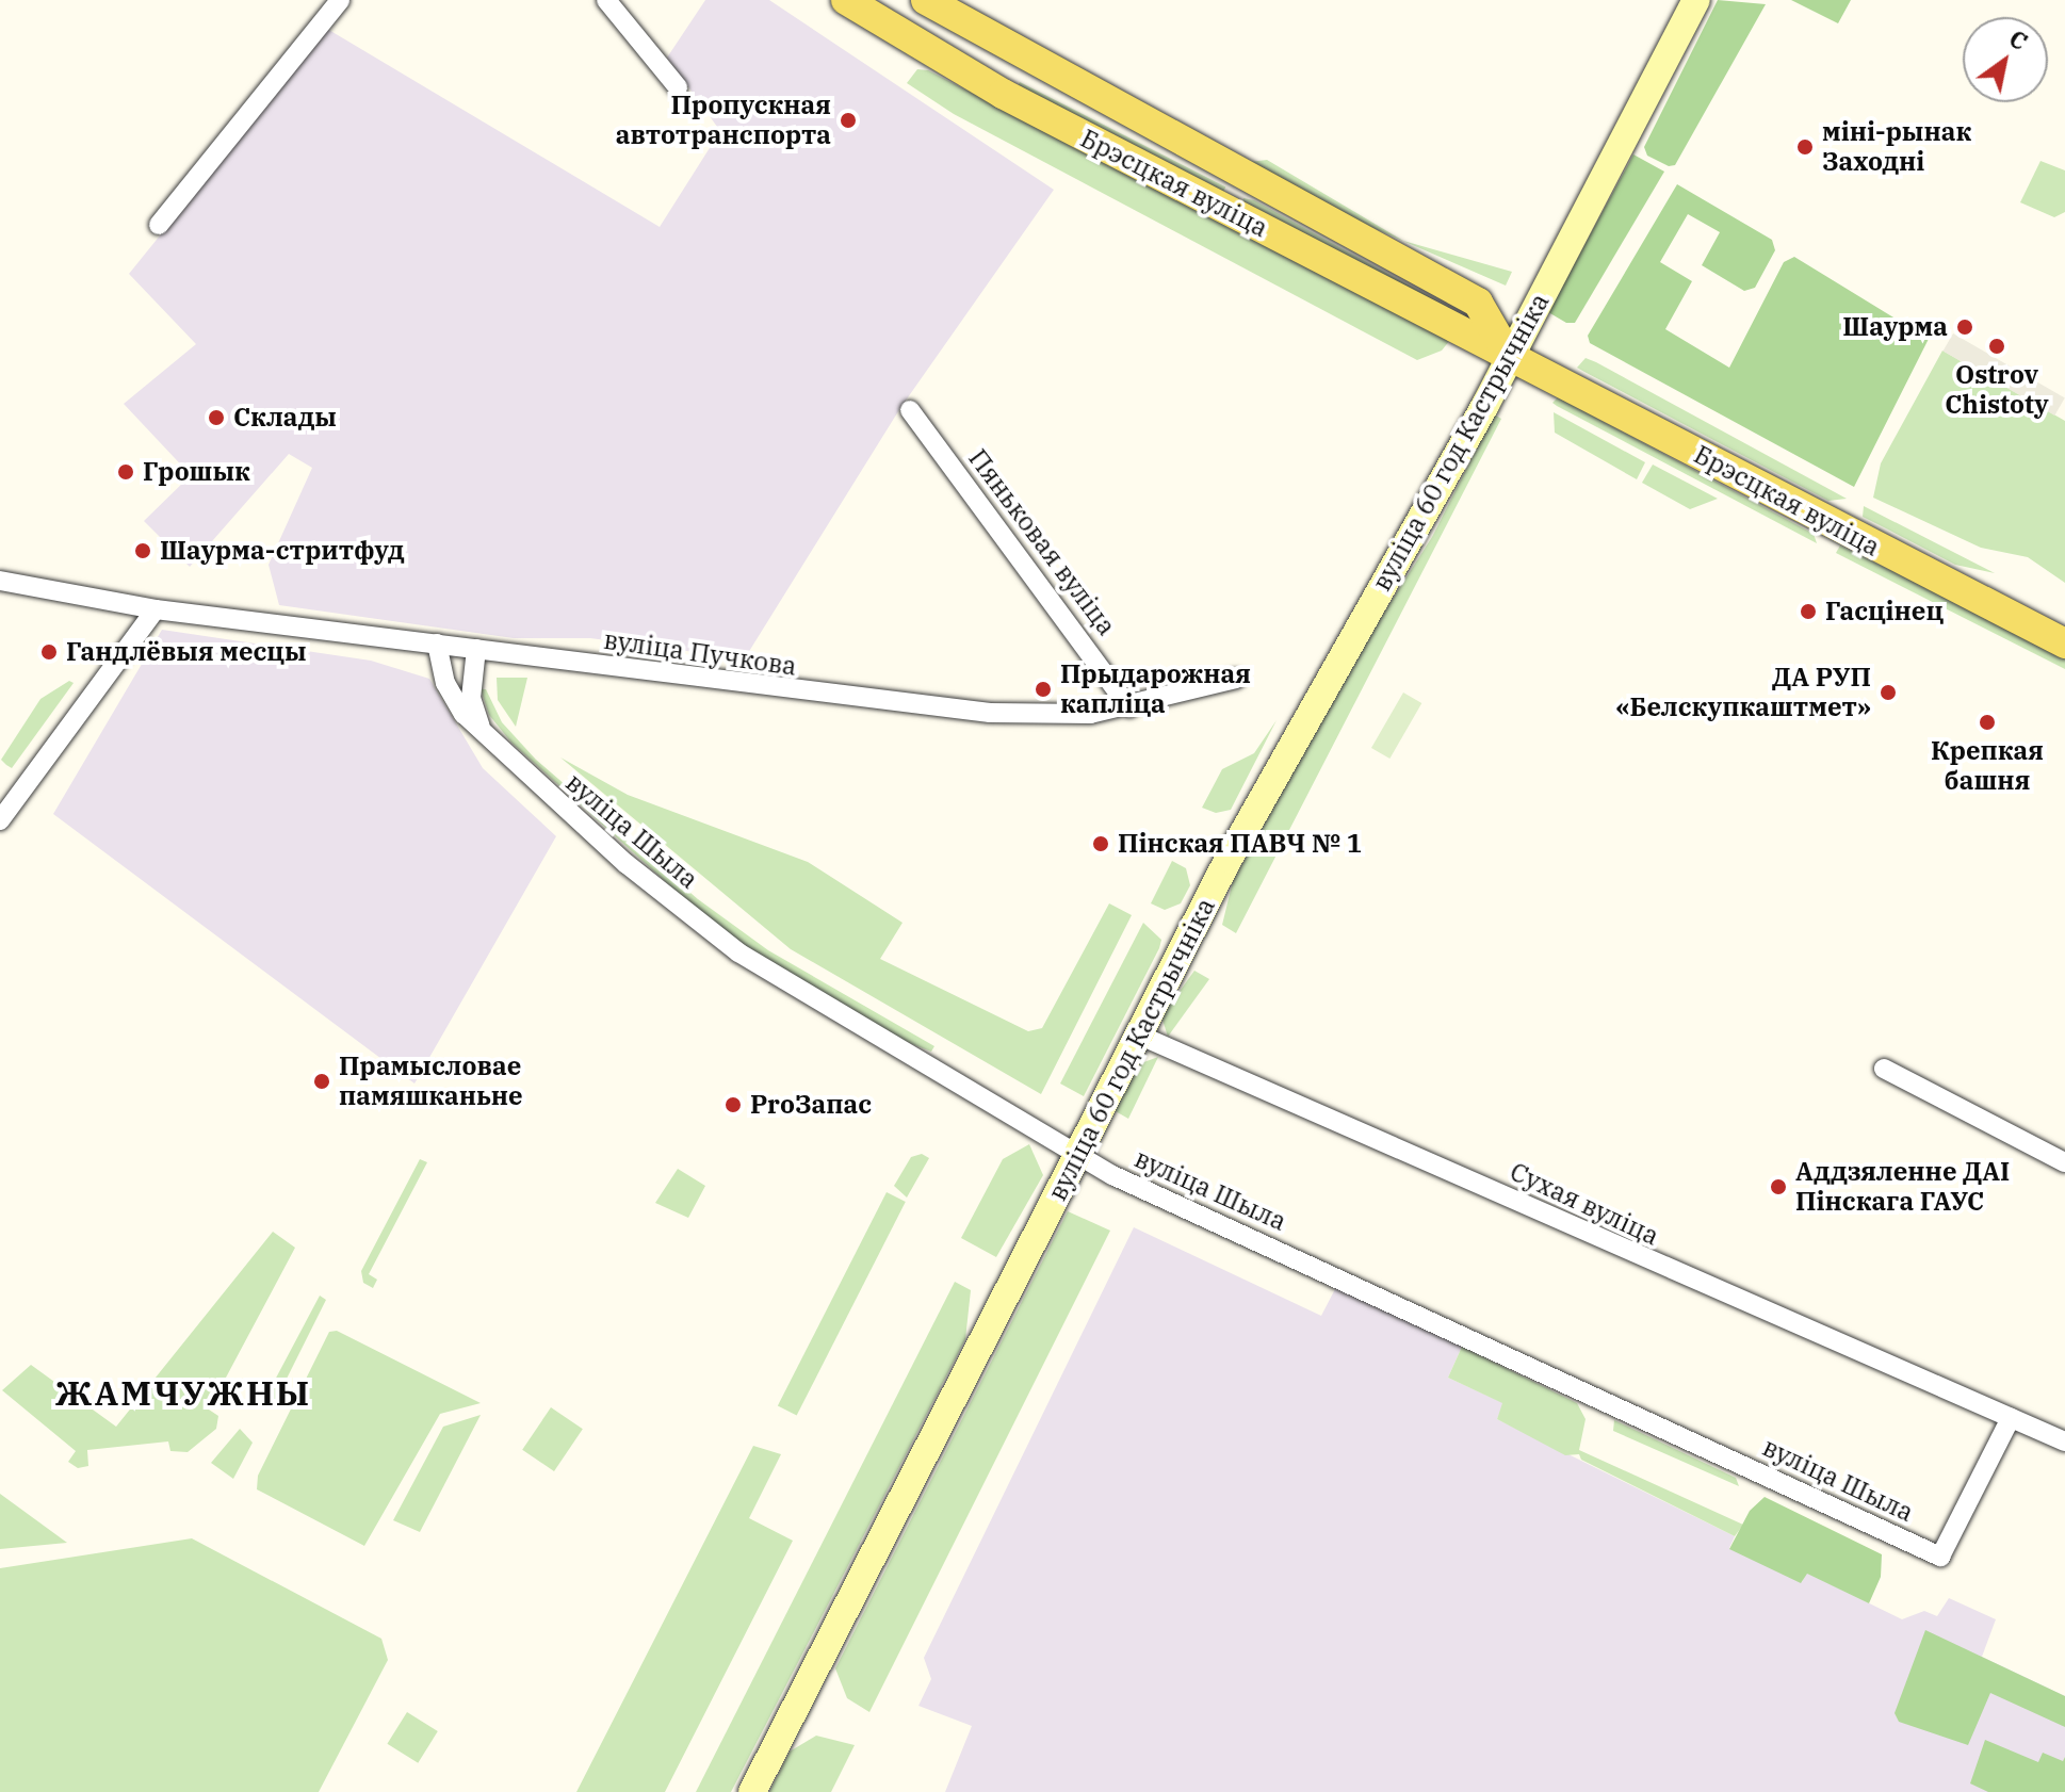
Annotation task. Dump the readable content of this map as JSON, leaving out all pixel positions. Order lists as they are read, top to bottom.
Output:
{
  "streets": {
    "main road": ["Брэсцкая вуліца"],
    "street": [
      "вуліца 60 год Кастрычніка",
      "Пяньковая вуліца",
      "вуліца Пучкова",
      "вуліца Шыла",
      "Сухая вуліца"
    ]
  },
  "crossings": [
    ["Брэсцкая вуліца", "вуліца 60 год Кастрычніка"],
    ["вуліца 60 год Кастрычніка", "вуліца Шыла"],
    ["вуліца 60 год Кастрычніка", "Сухая вуліца"],
    ["Пяньковая вуліца", "вуліца Пучкова"],
    ["вуліца Пучкова", "вуліца Шыла"],
    ["вуліца Шыла", "Сухая вуліца"]
  ],
  "districts": ["ЖАМЧУЖНЫ"],
  "places": [
    "Пропускная автотранспорта",
    "міні-рынак Заходні",
    "Шаурма",
    "Ostrov Chistoty",
    "Склады",
    "Грошык",
    "Шаурма-стритфуд",
    "Гасцінец",
    "Гандлёвыя месцы",
    "Прыдарожная капліца",
    "ДА РУП «Белскупкаштмет»",
    "Крепкая башня",
    "Пінская ПАВЧ № 1",
    "Прамысловае памяшканьне",
    "ProЗапас",
    "Аддзяленне ДАІ Пінскага ГАУС"
  ],
  "north": "top right"
}
